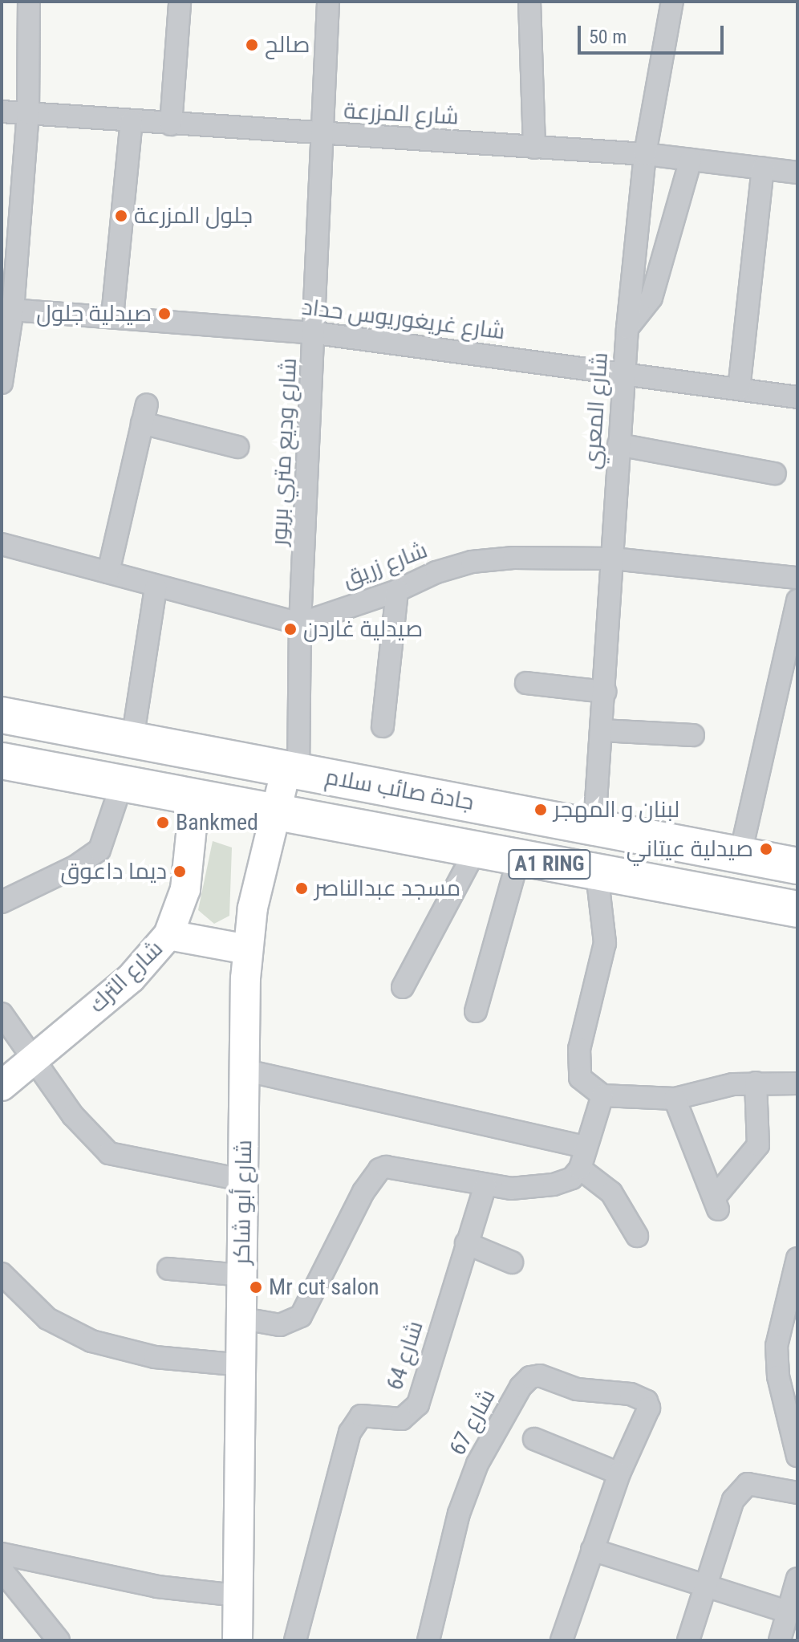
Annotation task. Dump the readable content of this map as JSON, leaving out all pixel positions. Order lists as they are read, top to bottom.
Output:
{
  "streets": {
    "highway": ["جادة صائب سلام", "A1 RING"],
    "street": [
      "شارع المزرعة",
      "شارع غريغوريوس حداد",
      "شارع المعري",
      "شارع وديع متري بربور",
      "شارع زريق",
      "شارع الترك",
      "شارع أبو شاكر",
      "شارع 64",
      "شارع 67"
    ]
  },
  "crossings": [
    ["شارع المزرعة", "شارع المعري"],
    ["شارع المزرعة", "شارع وديع متري بربور"],
    ["شارع غريغوريوس حداد", "شارع المعري"],
    ["شارع غريغوريوس حداد", "شارع وديع متري بربور"],
    ["شارع المعري", "شارع زريق"],
    ["شارع المعري", "جادة صائب سلام"],
    ["شارع وديع متري بربور", "شارع زريق"],
    ["شارع وديع متري بربور", "جادة صائب سلام"],
    ["شارع وديع متري بربور", "شارع أبو شاكر"],
    ["جادة صائب سلام", "شارع الترك"],
    ["جادة صائب سلام", "شارع أبو شاكر"]
  ],
  "places": [
    "صالح",
    "جلول المزرعة",
    "صيدلية جلول",
    "صيدلية غاردن",
    "لبنان و المهجر",
    "Bankmed",
    "صيدلية عيتاني",
    "ديما داعوق",
    "مسجد عبدالناصر",
    "Mr cut salon"
  ],
  "scale_bar": "50 m"
}
